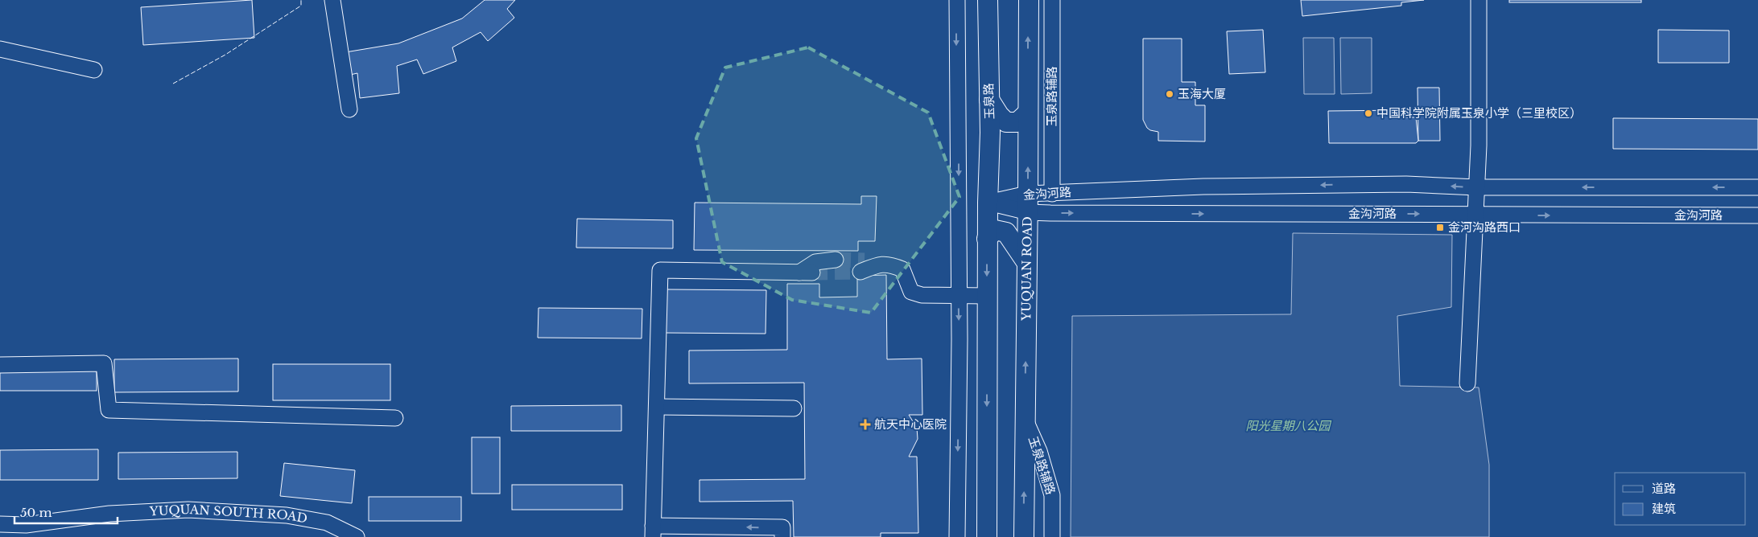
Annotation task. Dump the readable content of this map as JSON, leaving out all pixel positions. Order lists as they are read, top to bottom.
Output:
{
  "streets": {
    "main road": ["玉泉路", "YUQUAN ROAD"],
    "street": ["玉泉路辅路", "金沟河路", "YUQUAN SOUTH ROAD"]
  },
  "crossings": [
    ["玉泉路辅路", "金沟河路"],
    ["玉泉路辅路", "YUQUAN ROAD"],
    ["玉泉路", "金沟河路"],
    ["金沟河路", "YUQUAN ROAD"]
  ],
  "parks": ["阳光星期八公园"],
  "places": {
    "other": ["玉海大厦", "中国科学院附属玉泉小学（三里校区）"],
    "transit": ["金河沟路西口"],
    "health": ["航天中心医院"]
  },
  "legend": ["道路", "建筑"],
  "scale_bar": "50 m"
}
